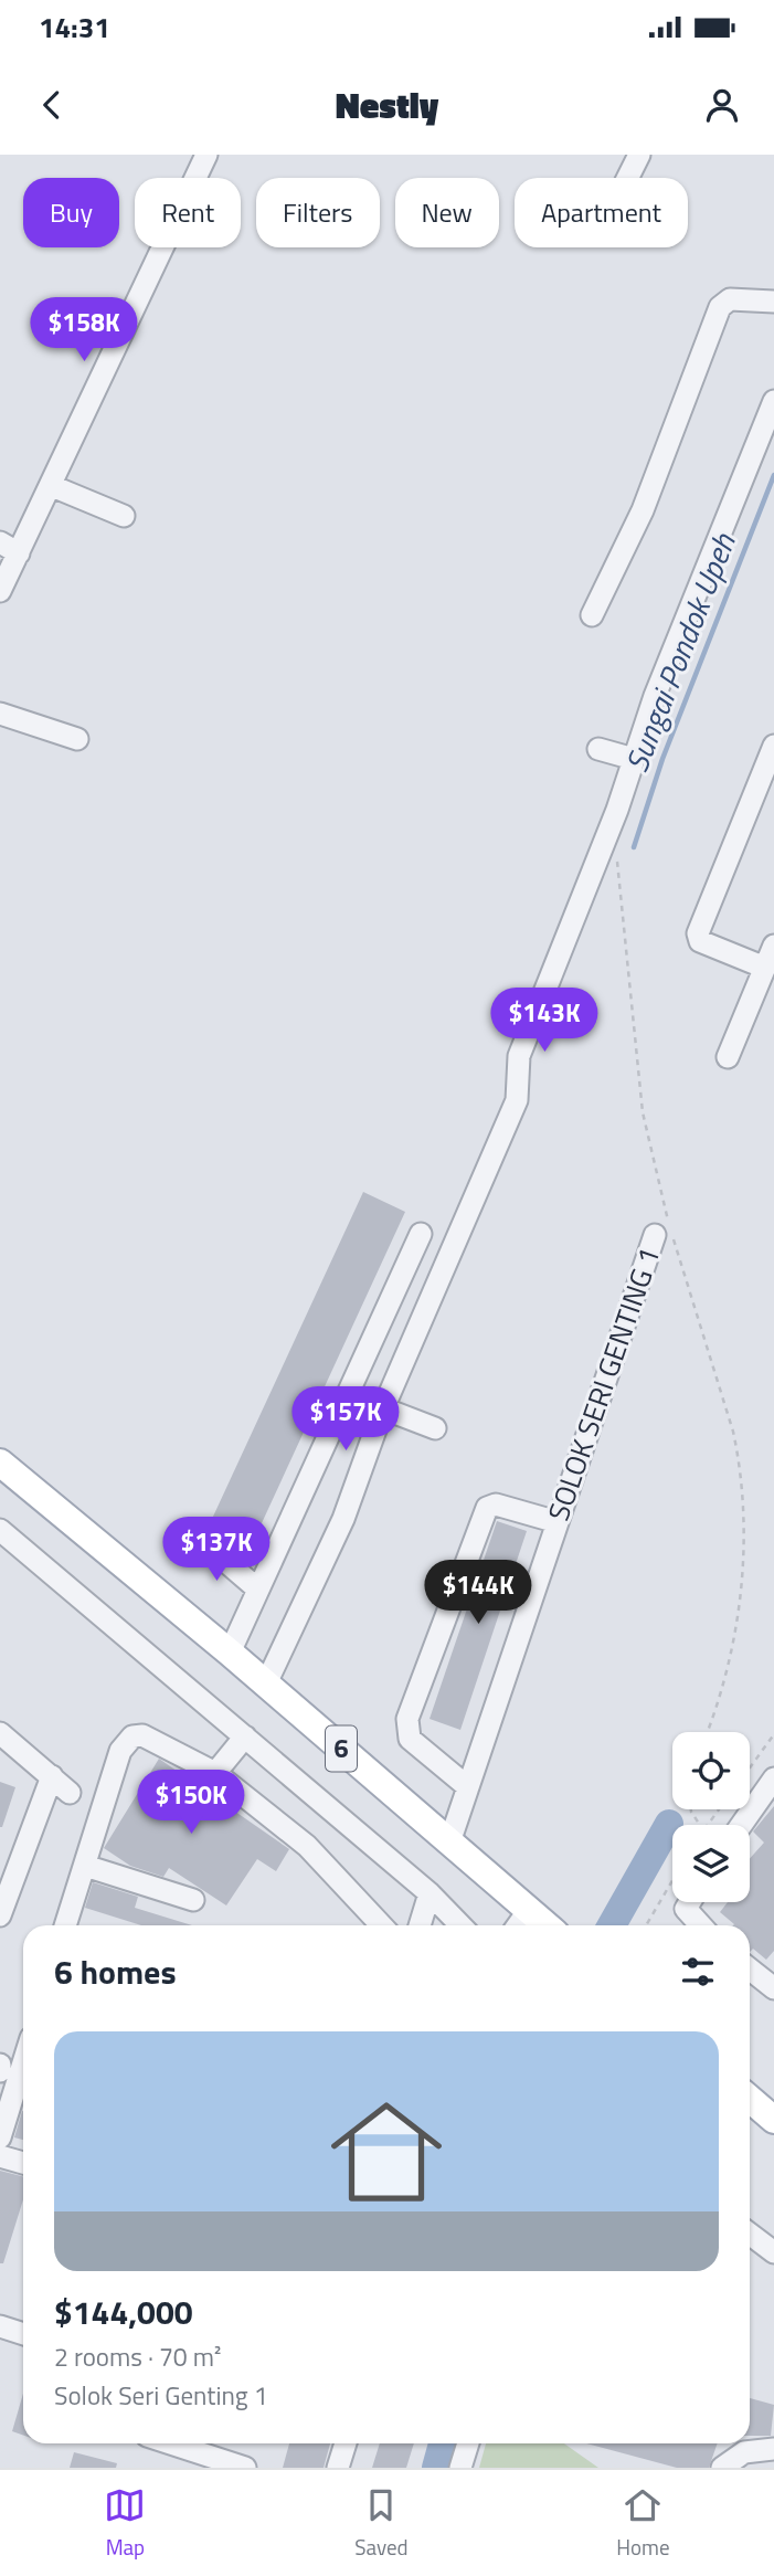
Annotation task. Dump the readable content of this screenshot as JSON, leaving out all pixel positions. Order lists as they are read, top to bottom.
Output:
{
  "streets": {
    "main road": ["6"],
    "street": ["SOLOK SERI GENTING 1"]
  },
  "crossings": [
    ["SOLOK SERI GENTING 1", "6"]
  ],
  "water": ["Sungai Pondok Upeh"],
  "page": {
    "status": "14:31",
    "header": "Nestly",
    "chip": [
      "Buy",
      "Rent",
      "Filters",
      "New",
      "Apartment"
    ],
    "price": [
      "$158K",
      "$143K",
      "$157K",
      "$137K",
      "$144K",
      "$150K"
    ],
    "heading": "6 homes",
    "list": [
      {
        "name": "$144,000",
        "note": "2 rooms · 70 m² · Solok Seri Genting 1"
      }
    ],
    "tabs": ["Map", "Saved", "Home"]
  }
}
